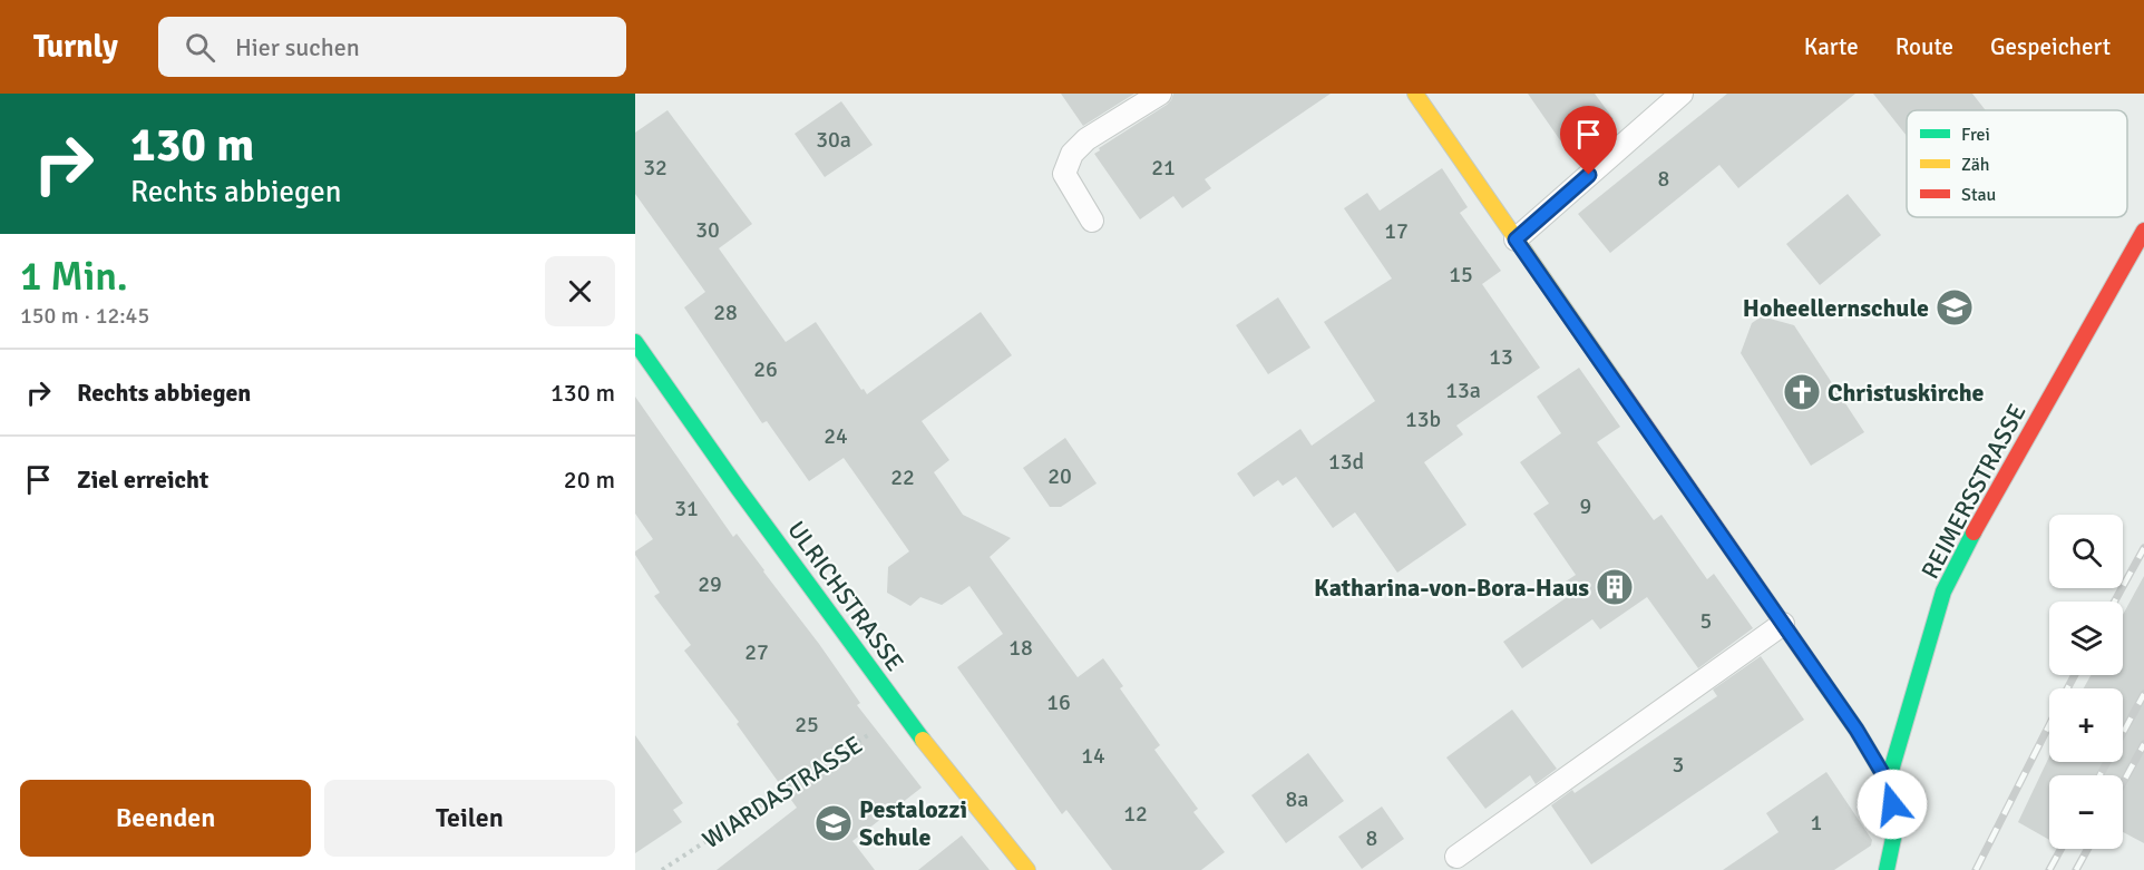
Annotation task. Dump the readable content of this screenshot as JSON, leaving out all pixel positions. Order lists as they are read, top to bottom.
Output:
{
  "streets": {
    "street": ["REIMERSSTRASSE", "ULRICHSTRASSE"],
    "path": ["WIARDASTRASSE"]
  },
  "crossings": [
    ["ULRICHSTRASSE", "WIARDASTRASSE"]
  ],
  "places": {
    "school or university": ["Hoheellernschule", "Pestalozzi Schule"],
    "church": ["Christuskirche"],
    "building": ["Katharina-von-Bora-Haus"]
  },
  "house_numbers": [
    "30a",
    "32",
    "21",
    "8",
    "30",
    "17",
    "15",
    "28",
    "13",
    "26",
    "13a",
    "13b",
    "24",
    "13d",
    "20",
    "22",
    "9",
    "31",
    "29",
    "5",
    "18",
    "27",
    "16",
    "25",
    "14",
    "3",
    "8a",
    "12",
    "1",
    "8"
  ],
  "legend": ["Frei", "Zäh", "Stau"],
  "page": {
    "header": "Turnly",
    "search": "Hier suchen",
    "nav": ["Karte", "Route", "Gespeichert"],
    "turn": ["130 m", "Rechts abbiegen"],
    "heading": ["1 Min.", "150 m · 12:45"],
    "list": [
      {
        "name": "Rechts abbiegen",
        "value": "130 m"
      },
      {
        "name": "Ziel erreicht",
        "value": "20 m"
      }
    ],
    "map_buttons": ["+", "−"],
    "buttons": ["Beenden", "Teilen"]
  }
}
